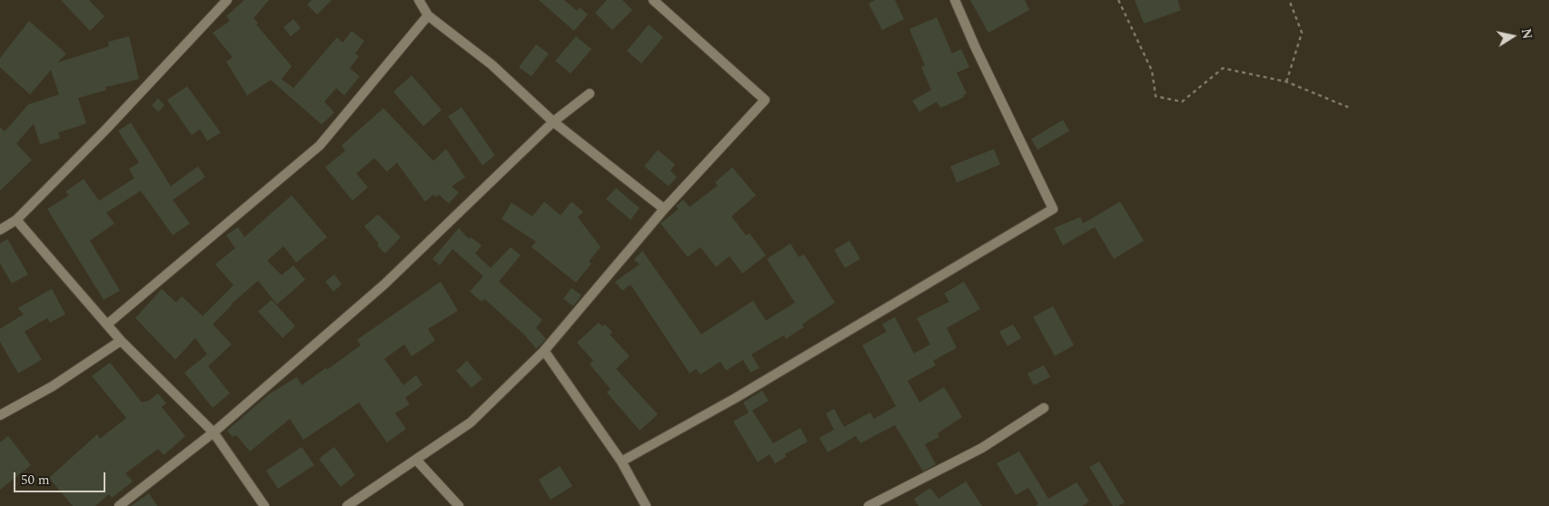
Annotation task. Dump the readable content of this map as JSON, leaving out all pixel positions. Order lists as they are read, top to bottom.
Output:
{
  "scale_bar": "50 m",
  "north": "right"
}
